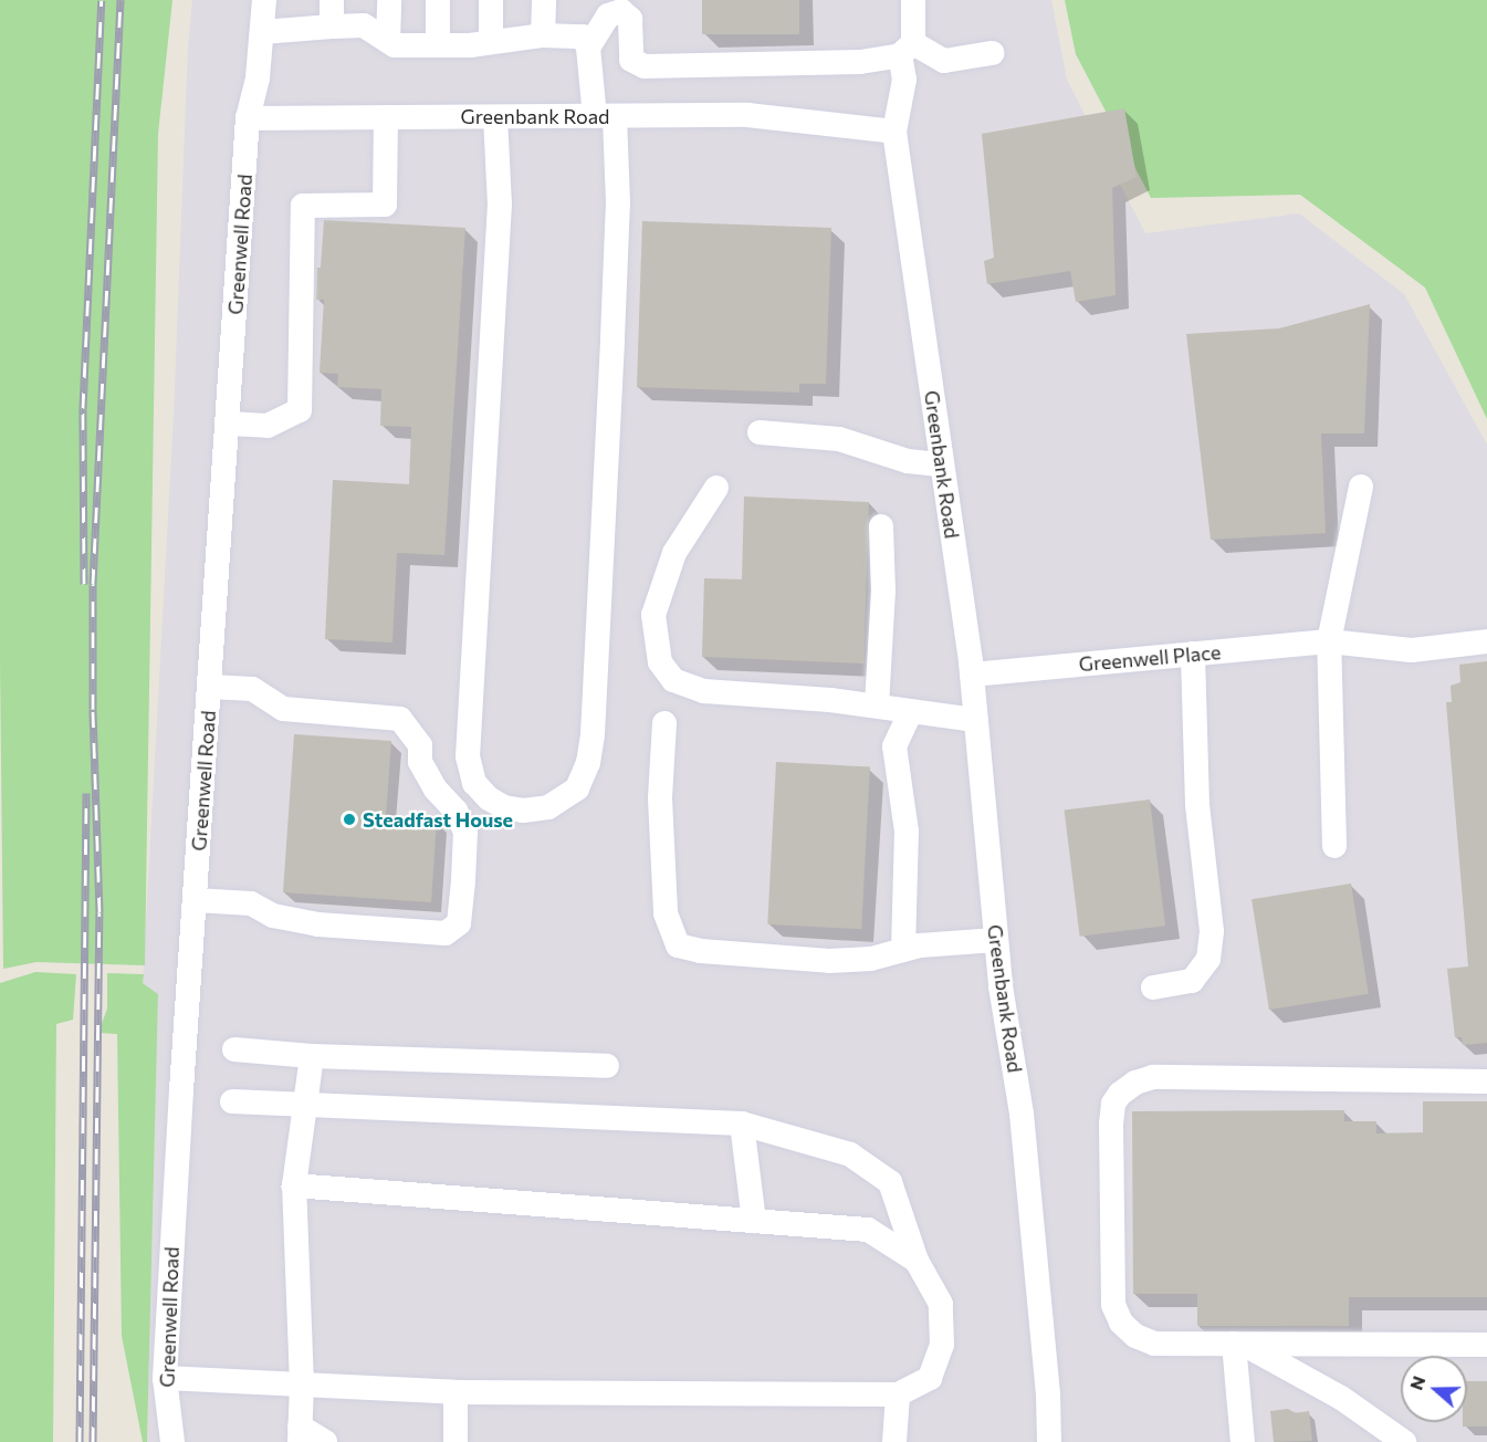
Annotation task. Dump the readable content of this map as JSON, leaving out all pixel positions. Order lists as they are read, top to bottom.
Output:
{
  "streets": {
    "street": ["Greenbank Road", "Greenwell Road", "Greenwell Place"]
  },
  "crossings": [
    ["Greenbank Road", "Greenwell Road"],
    ["Greenbank Road", "Greenwell Place"]
  ],
  "places": ["Steadfast House"],
  "north": "left"
}
